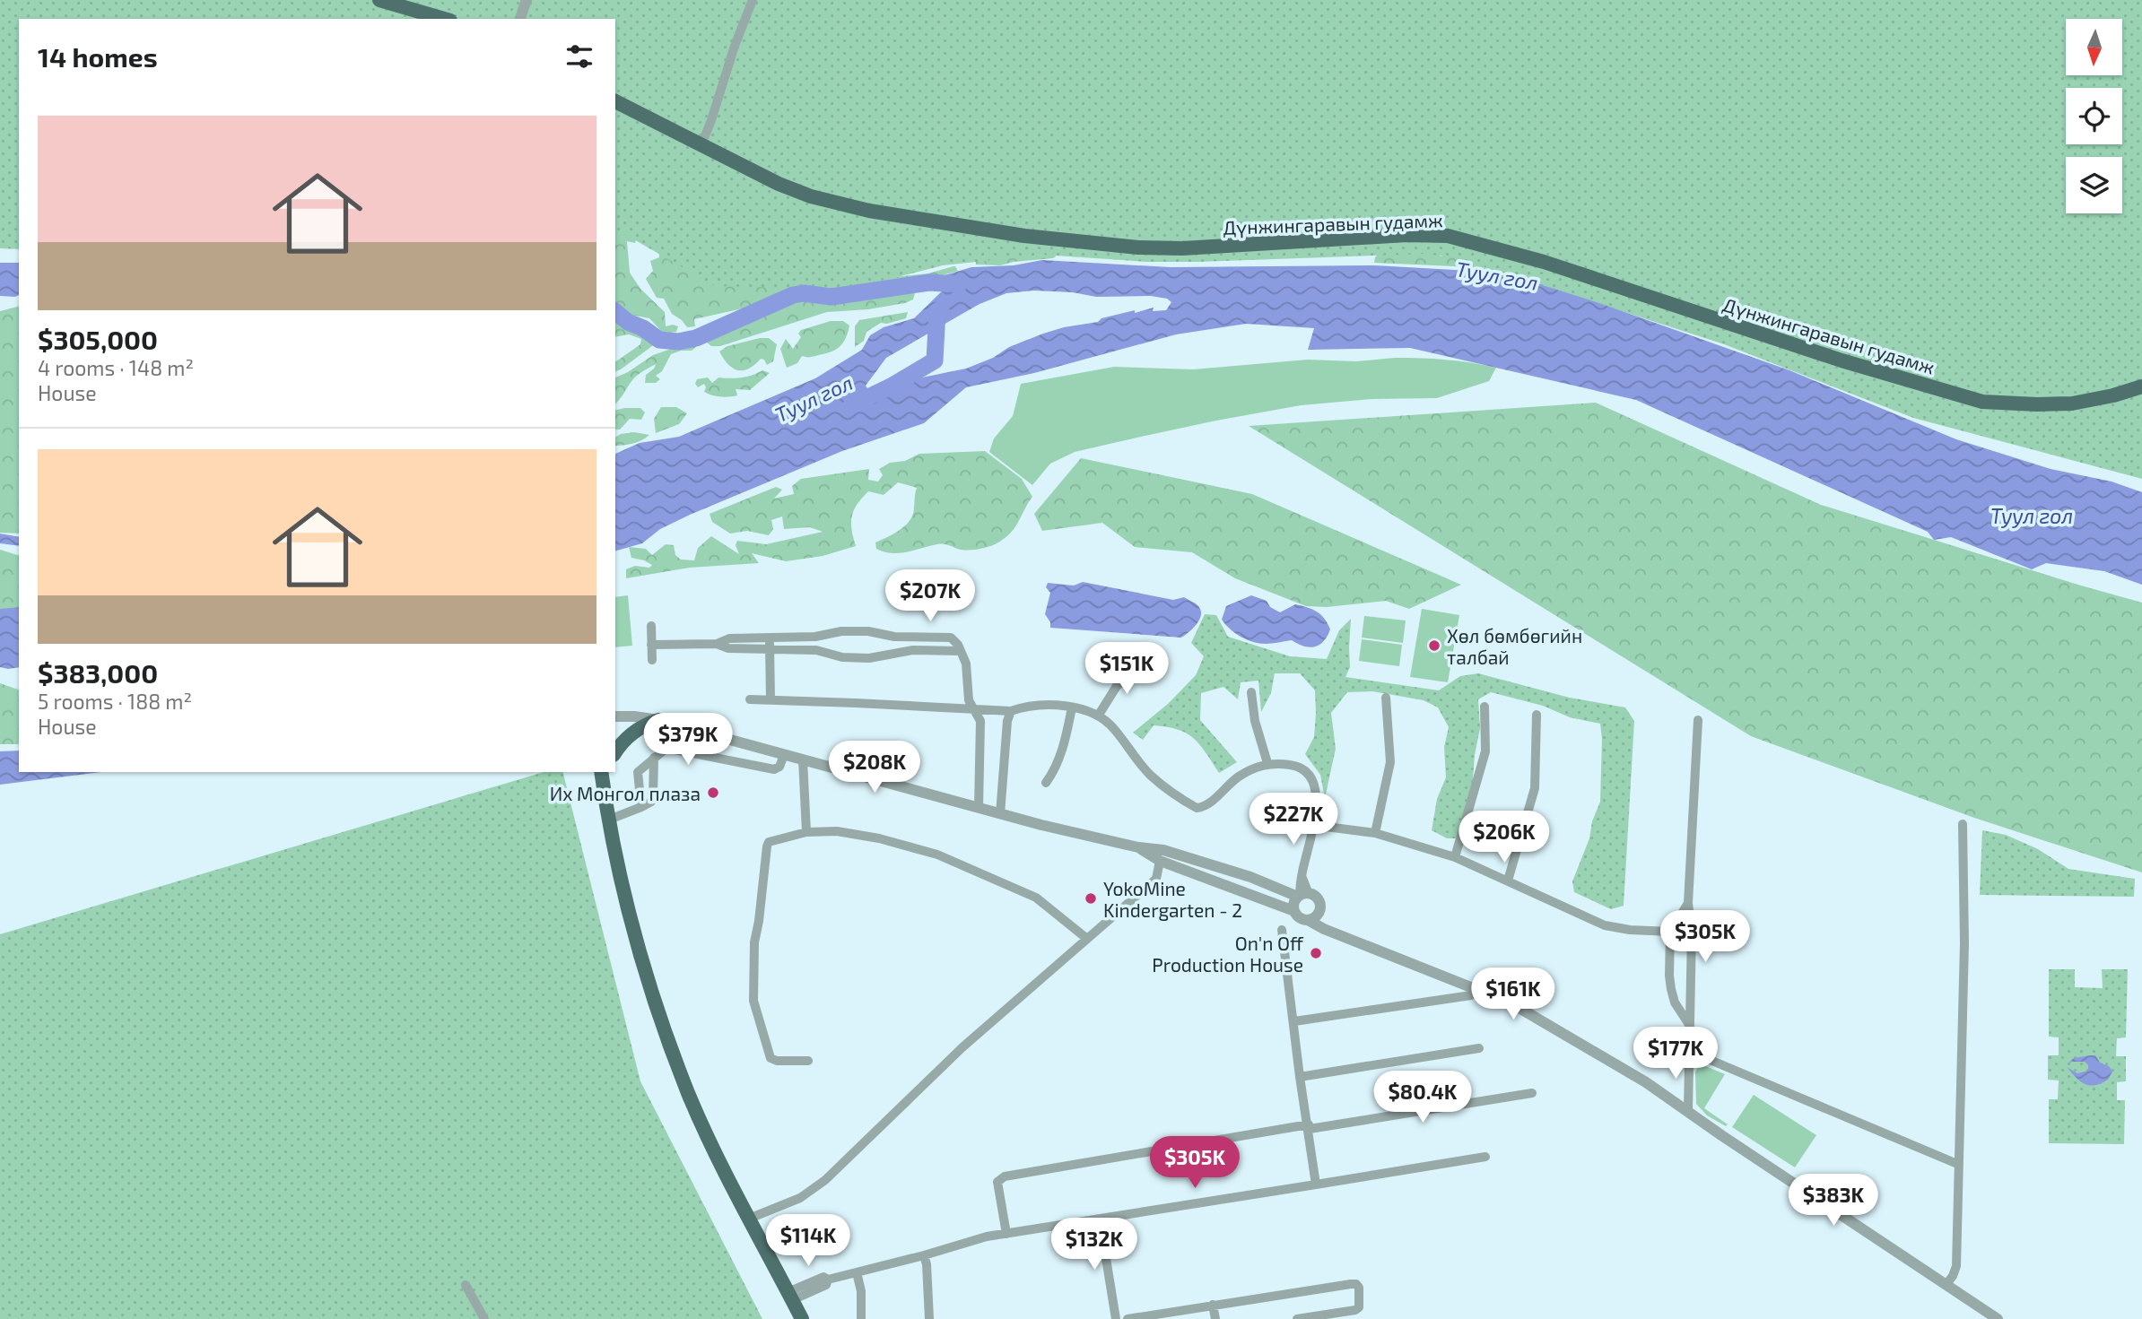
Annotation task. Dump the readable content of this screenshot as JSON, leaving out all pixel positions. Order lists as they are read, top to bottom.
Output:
{
  "streets": {
    "main road": ["Дүнжингаравын гудамж"]
  },
  "water": ["Туул гол"],
  "places": [
    "Хөл бөмбөгийн талбай",
    "Их Монгол плаза",
    "YokoMine Kindergarten - 2",
    "On'n Off Production House"
  ],
  "north": "bottom",
  "page": {
    "heading": "14 homes",
    "list": [
      {
        "name": "$305,000",
        "note": "4 rooms · 148 m² · House"
      },
      {
        "name": "$383,000",
        "note": "5 rooms · 188 m² · House"
      }
    ],
    "price": [
      "$207K",
      "$151K",
      "$379K",
      "$208K",
      "$227K",
      "$206K",
      "$305K",
      "$161K",
      "$177K",
      "$80.4K",
      "$305K",
      "$383K",
      "$114K",
      "$132K"
    ]
  }
}
